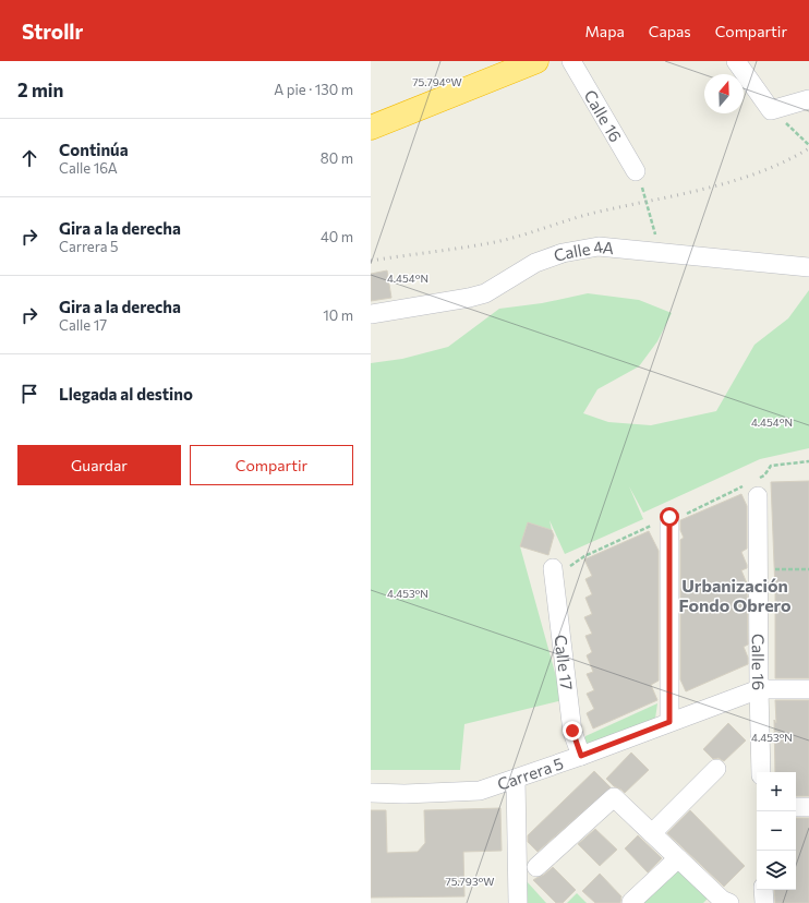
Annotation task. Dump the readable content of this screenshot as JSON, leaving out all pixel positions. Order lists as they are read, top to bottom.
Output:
{
  "streets": {
    "street": [
      "Calle 16",
      "Calle 4A",
      "Calle 17",
      "Carrera 5"
    ]
  },
  "crossings": [
    ["Calle 16", "Carrera 5"],
    ["Calle 17", "Carrera 5"]
  ],
  "districts": ["Urbanización Fondo Obrero"],
  "north": "top",
  "page": {
    "header": "Strollr",
    "nav": ["Mapa", "Capas", "Compartir"],
    "heading": ["2 min", "A pie · 130 m"],
    "list": [
      ["Continúa", "Calle 16A", "80 m"],
      ["Gira a la derecha", "Carrera 5", "40 m"],
      ["Gira a la derecha", "Calle 17", "10 m"],
      "Llegada al destino"
    ],
    "buttons": ["Guardar", "Compartir"],
    "map_buttons": ["+", "−"]
  },
  "coordinates": [
    "75.794°W",
    "4.454°N",
    "4.453°N",
    "75.793°W"
  ]
}
